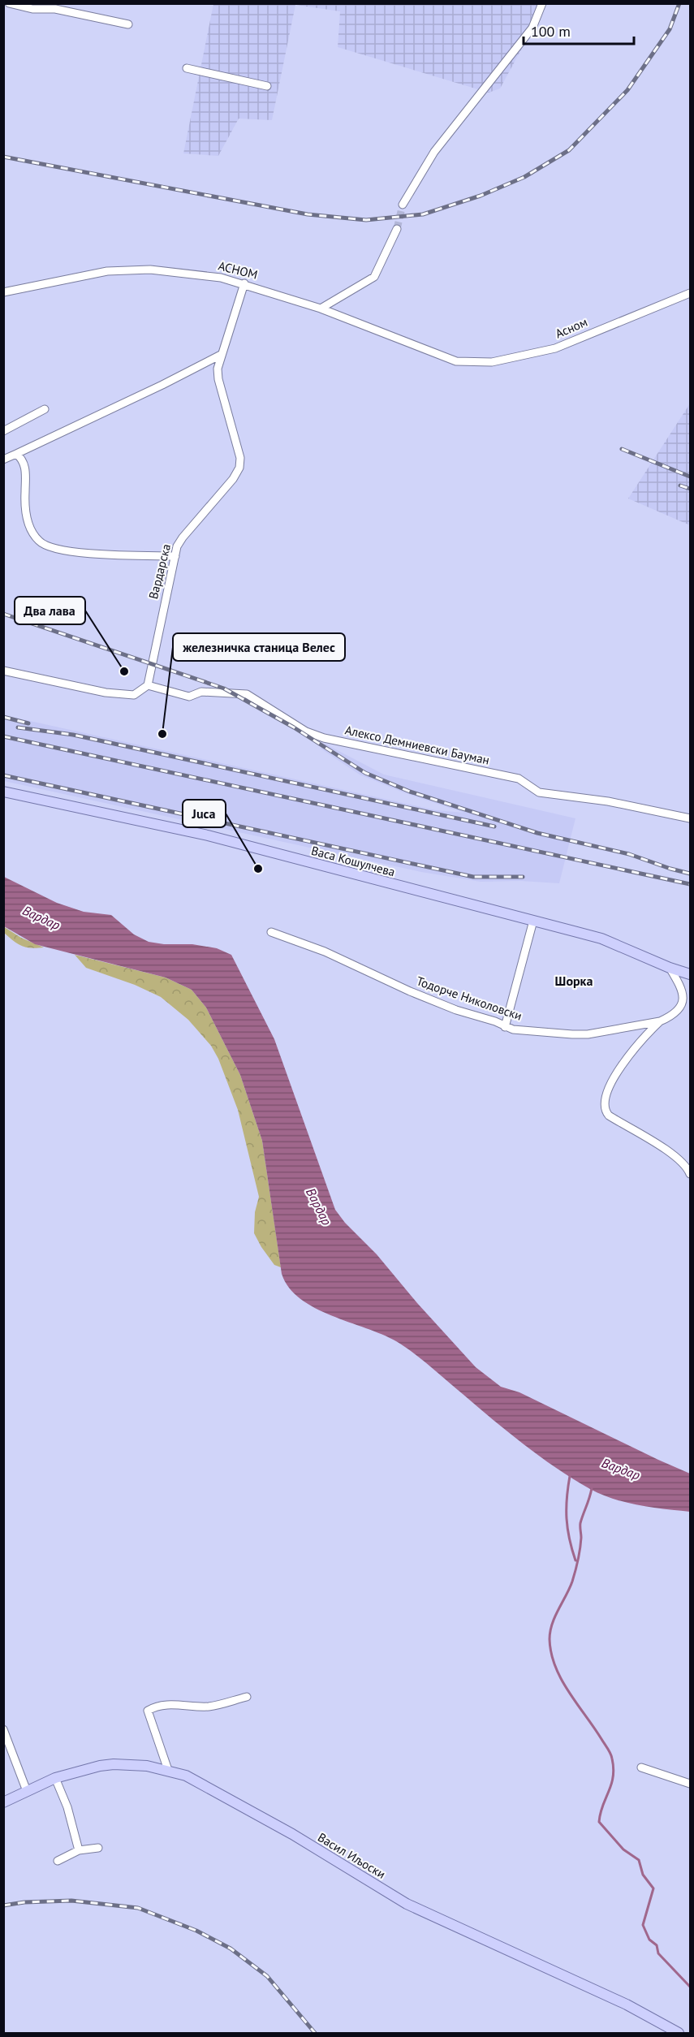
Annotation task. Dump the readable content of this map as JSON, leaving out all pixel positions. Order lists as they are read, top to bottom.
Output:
{
  "streets": {
    "main road": ["Васа Кошулчева", "Васил Иљоски"],
    "street": [
      "АСНОМ",
      "Асном",
      "Вардарска",
      "Алексо Демниевски Бауман",
      "Тодорче Николовски"
    ]
  },
  "crossings": [
    ["АСНОМ", "Асном"],
    ["АСНОМ", "Вардарска"],
    ["Вардарска", "Алексо Демниевски Бауман"],
    ["Васа Кошулчева", "Тодорче Николовски"]
  ],
  "districts": ["Шорка"],
  "water": ["Вардар"],
  "places": ["Два лава", "железничка станица Велес", "Juca"],
  "scale_bar": "100 m"
}
